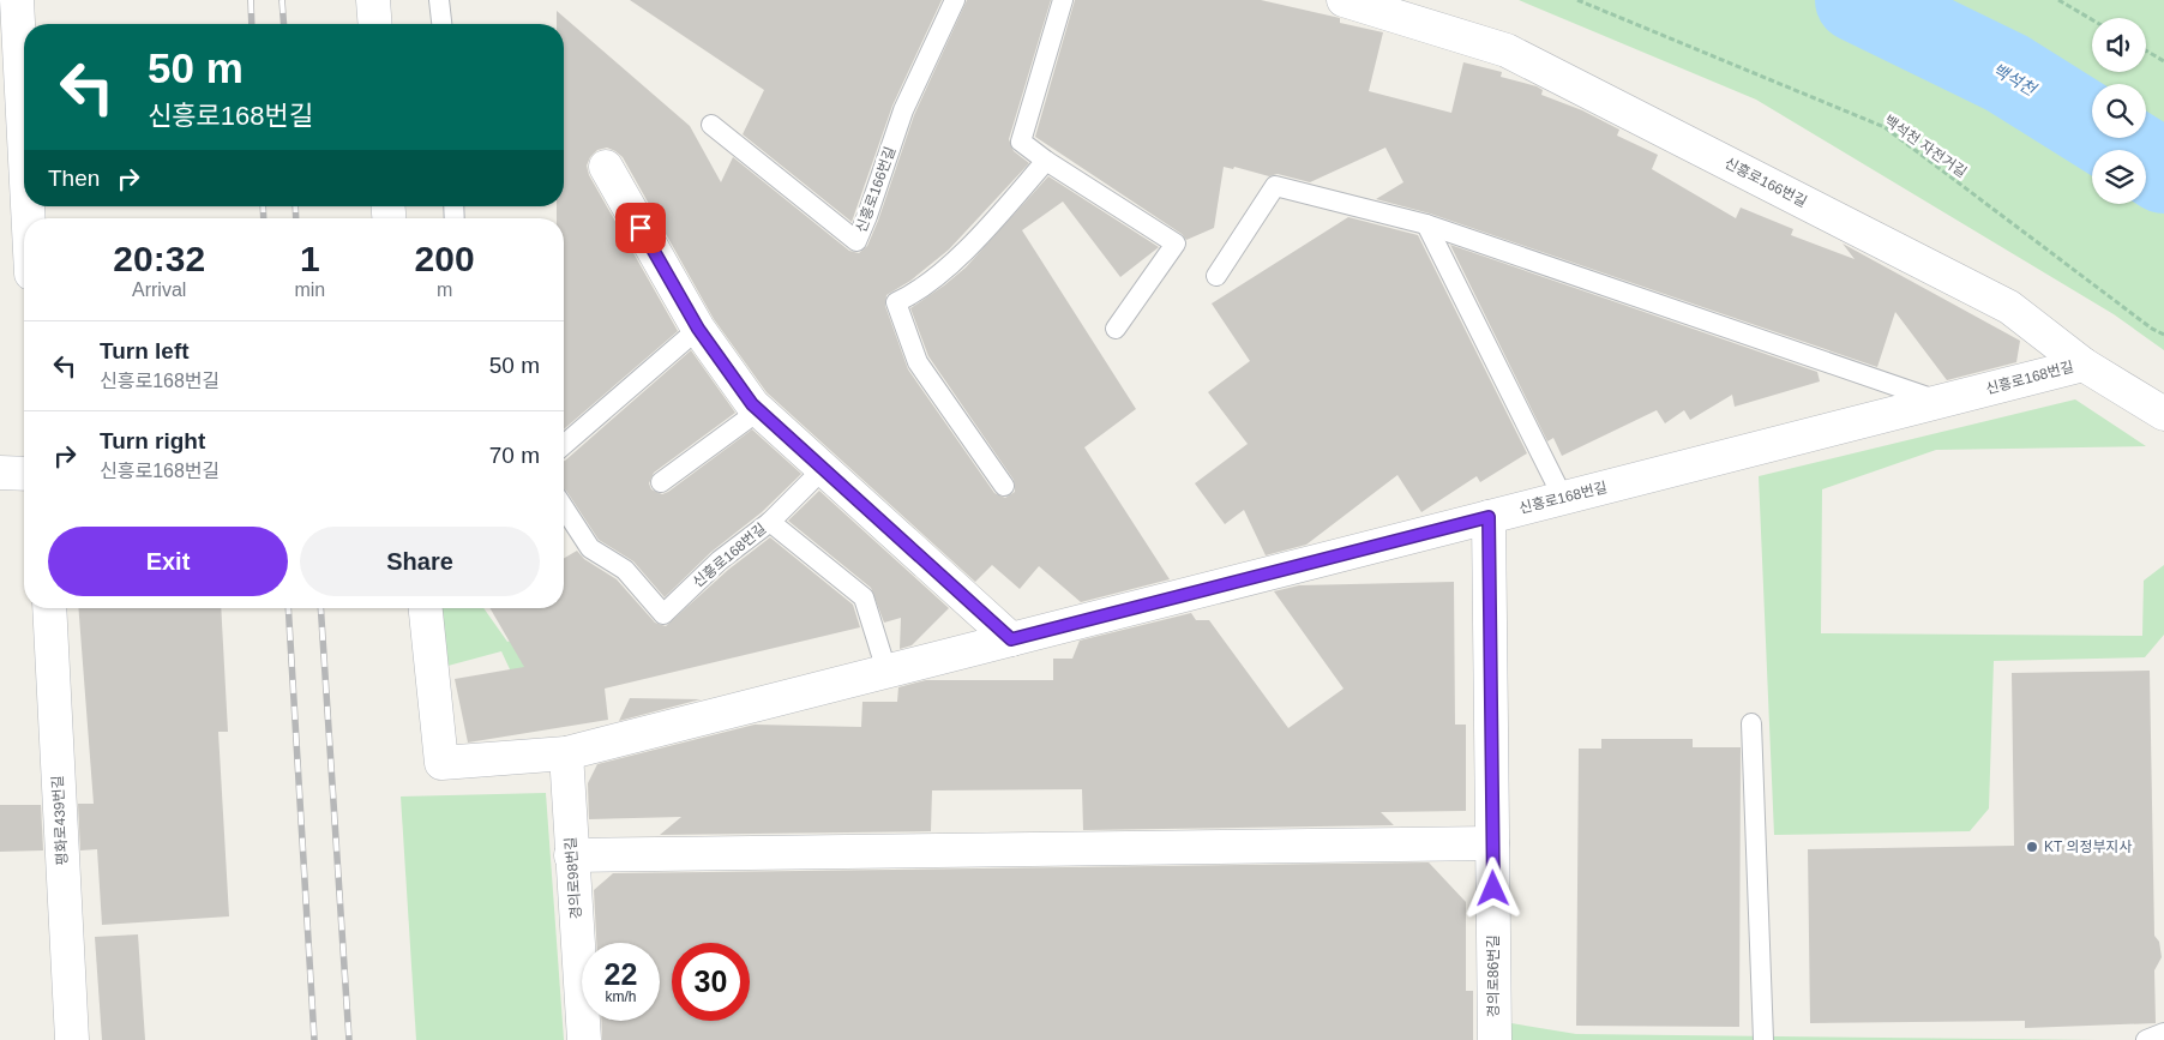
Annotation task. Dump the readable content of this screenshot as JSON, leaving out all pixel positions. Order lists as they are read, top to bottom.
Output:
{
  "streets": {
    "street": [
      "신흥로166번길",
      "신흥로168번길",
      "평화로439번길",
      "경의로98번길",
      "경의로86번길"
    ],
    "path": ["백석천 자전거길"]
  },
  "crossings": [
    ["신흥로166번길", "신흥로168번길"],
    ["신흥로168번길", "경의로98번길"],
    ["신흥로168번길", "경의로86번길"]
  ],
  "water": ["백석천"],
  "places": ["KT 의정부지사"],
  "page": {
    "turn": ["50 m", "신흥로168번길"],
    "then": "Then",
    "eta": [
      "20:32",
      "Arrival",
      "1",
      "min",
      "200",
      "m"
    ],
    "list": [
      {
        "name": "Turn left",
        "note": "신흥로168번길",
        "value": "50 m"
      },
      {
        "name": "Turn right",
        "note": "신흥로168번길",
        "value": "70 m"
      }
    ],
    "buttons": ["Exit", "Share"],
    "speed": "22 km/h",
    "limit": "30"
  }
}
